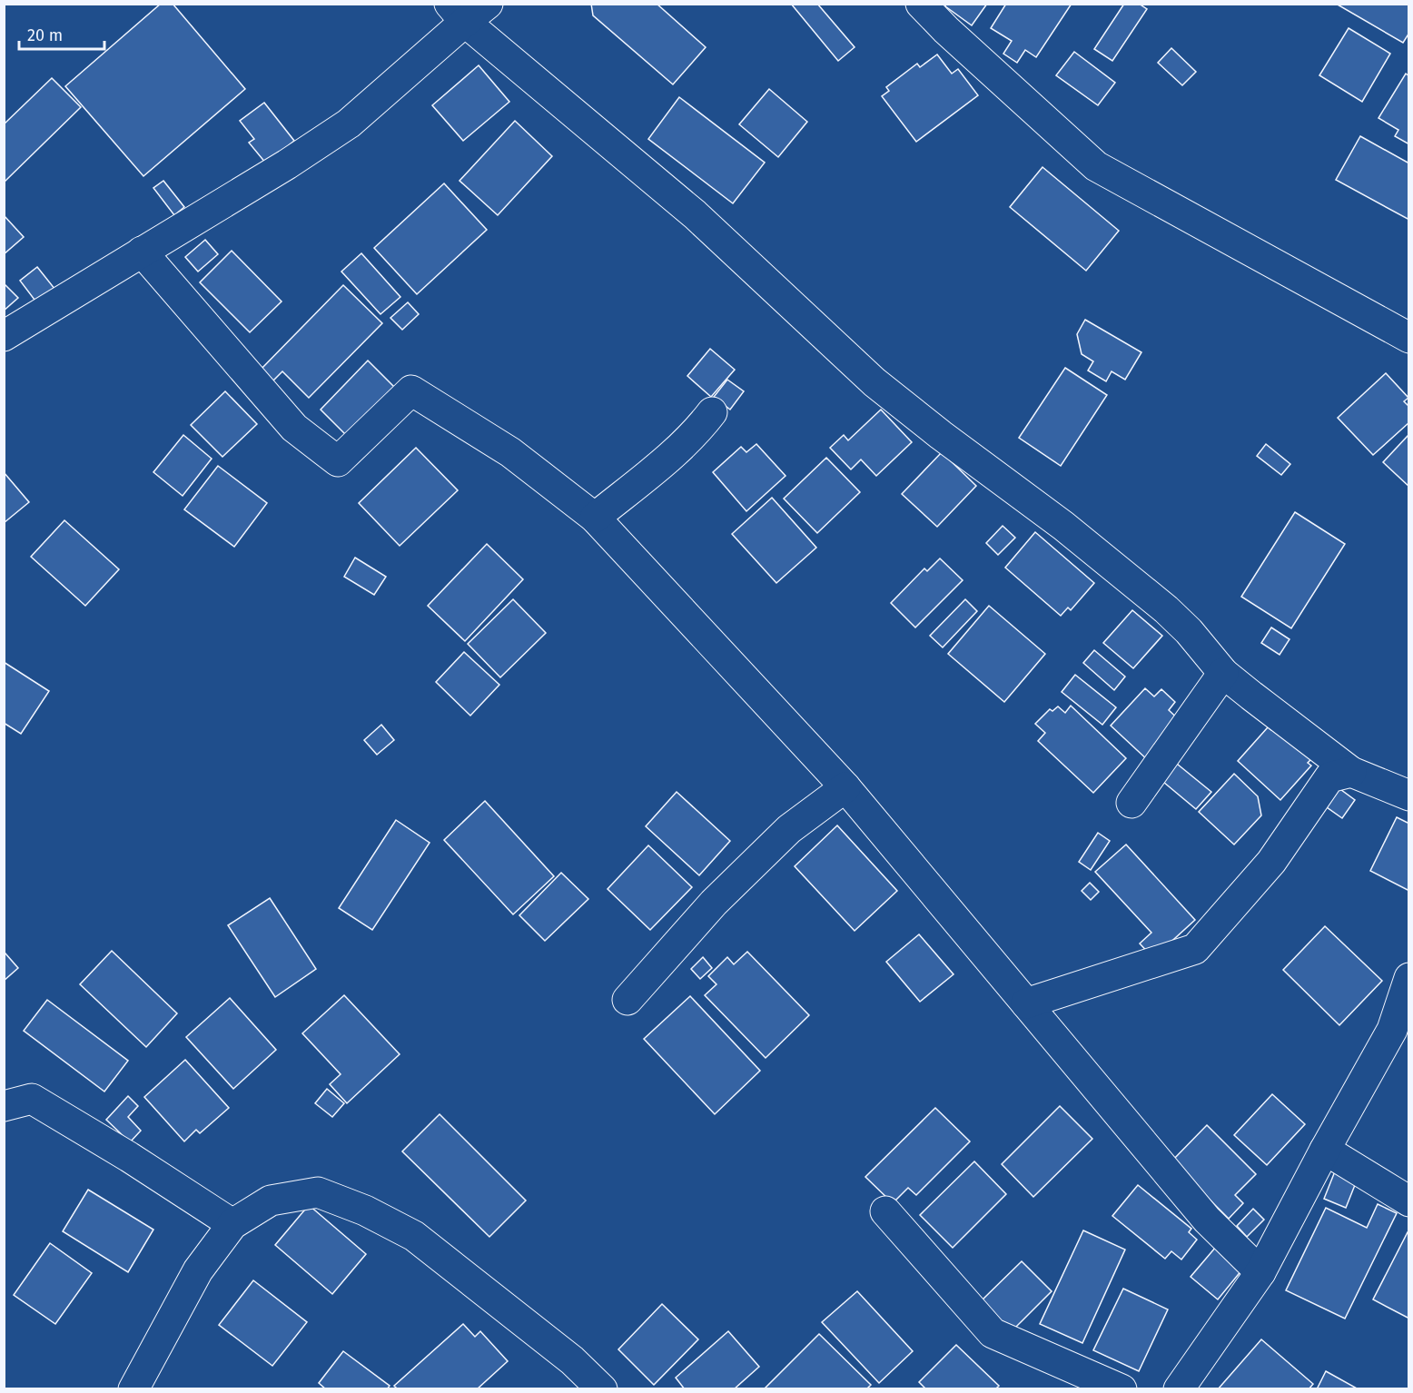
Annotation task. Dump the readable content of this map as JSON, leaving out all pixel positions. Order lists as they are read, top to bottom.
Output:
{
  "scale_bar": "20 m"
}
